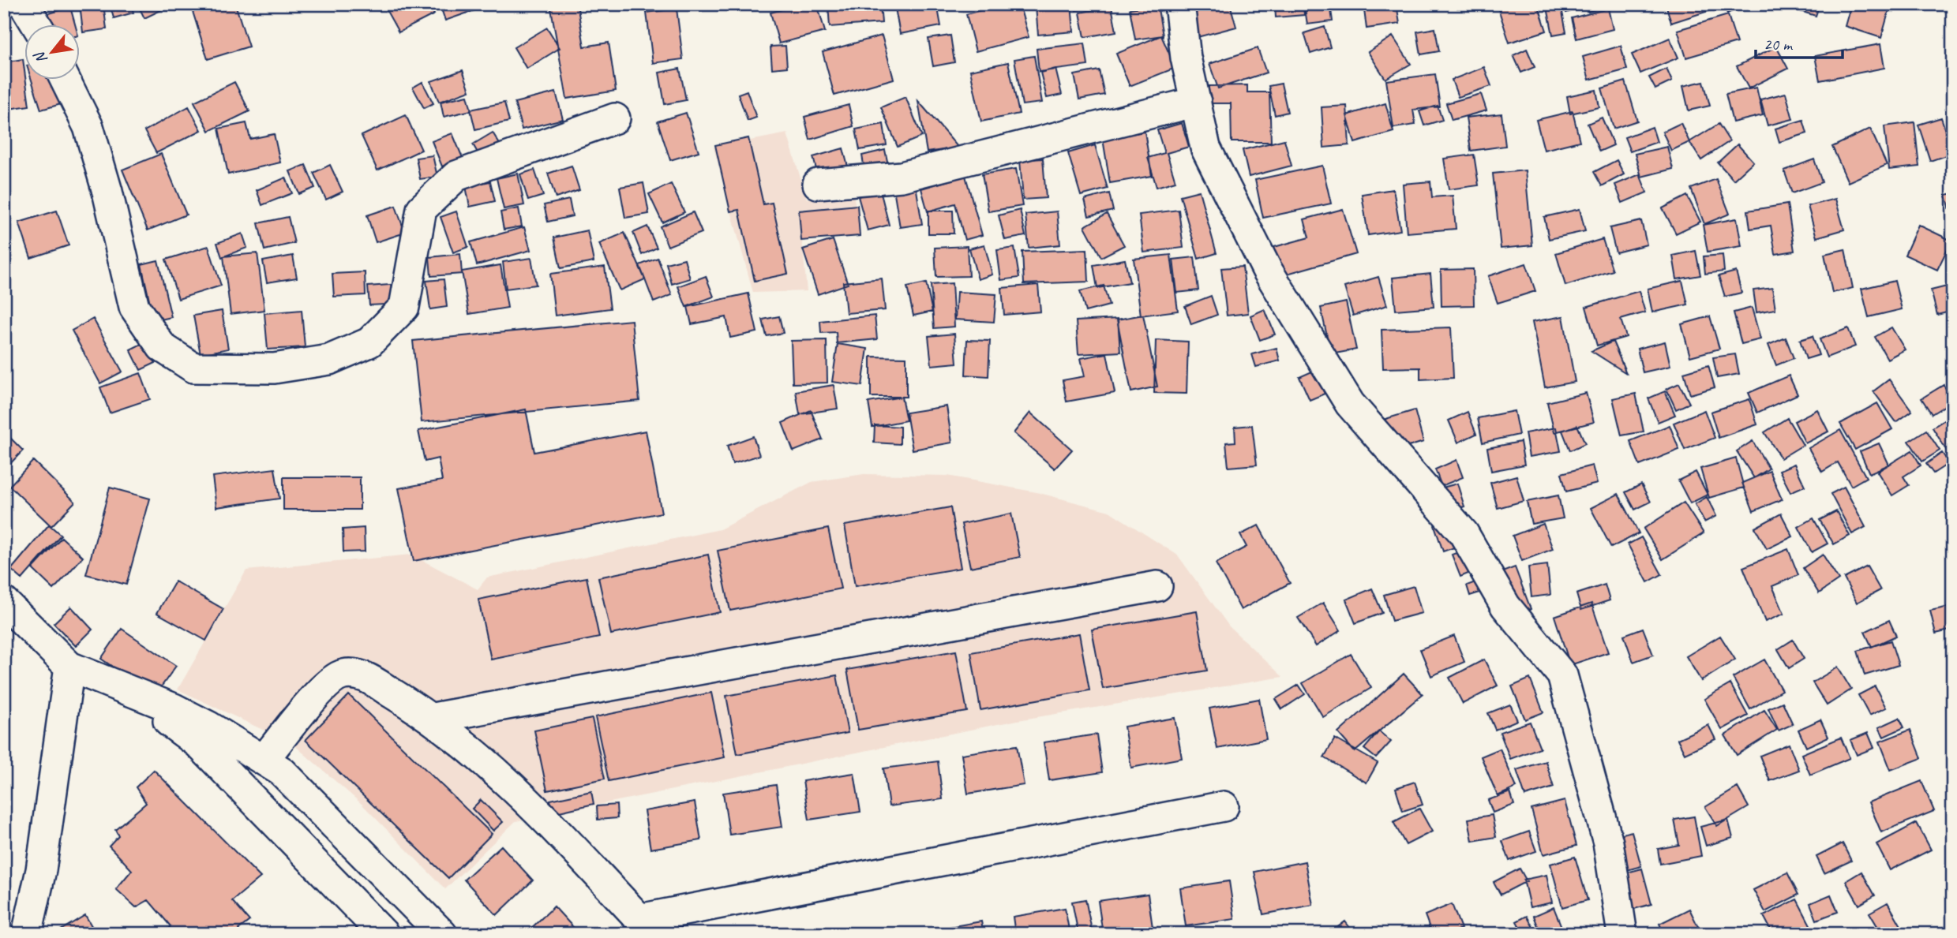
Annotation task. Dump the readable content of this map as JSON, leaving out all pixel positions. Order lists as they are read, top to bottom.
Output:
{
  "scale_bar": "20 m",
  "north": "bottom left"
}
